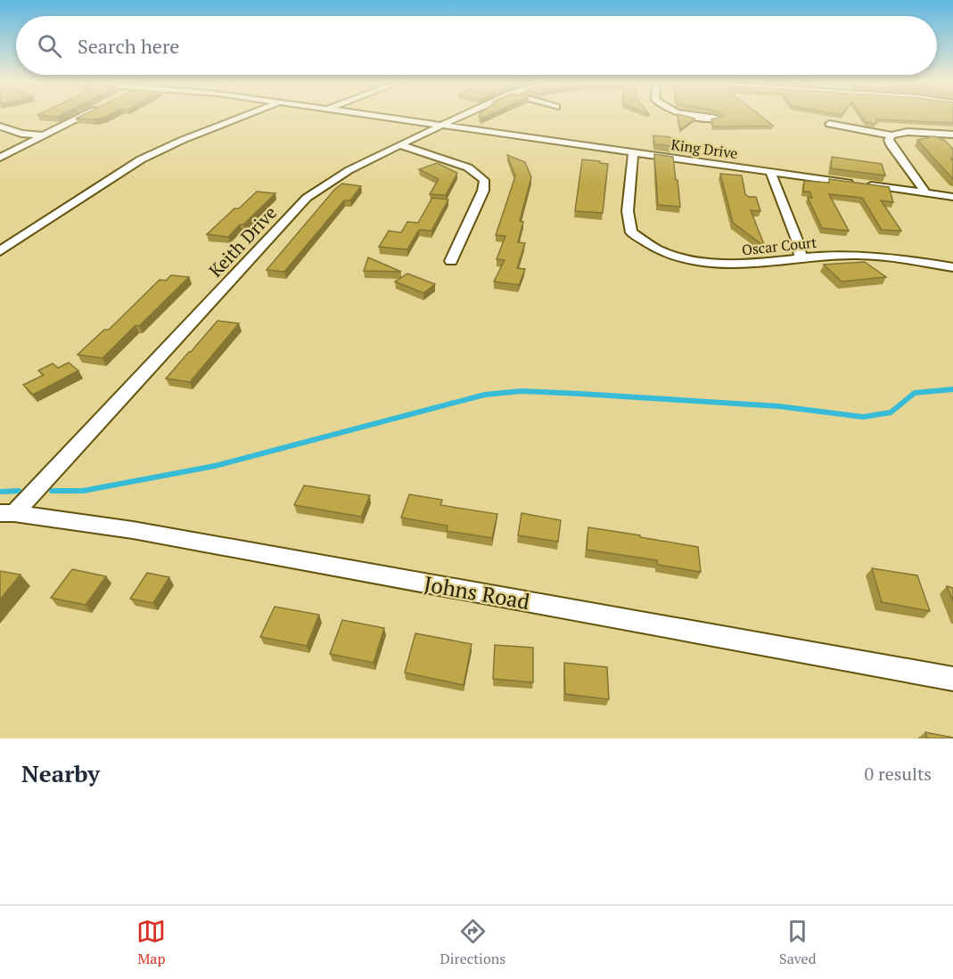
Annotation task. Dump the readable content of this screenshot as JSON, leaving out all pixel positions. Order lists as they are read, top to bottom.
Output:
{
  "streets": {
    "street": [
      "King Drive",
      "Keith Drive",
      "Oscar Court",
      "Johns Road"
    ]
  },
  "crossings": [
    ["King Drive", "Keith Drive"],
    ["King Drive", "Oscar Court"],
    ["Keith Drive", "Johns Road"]
  ],
  "page": {
    "search": "Search here",
    "heading": ["Nearby", "0 results"],
    "nav": ["Map", "Directions", "Saved"]
  }
}
